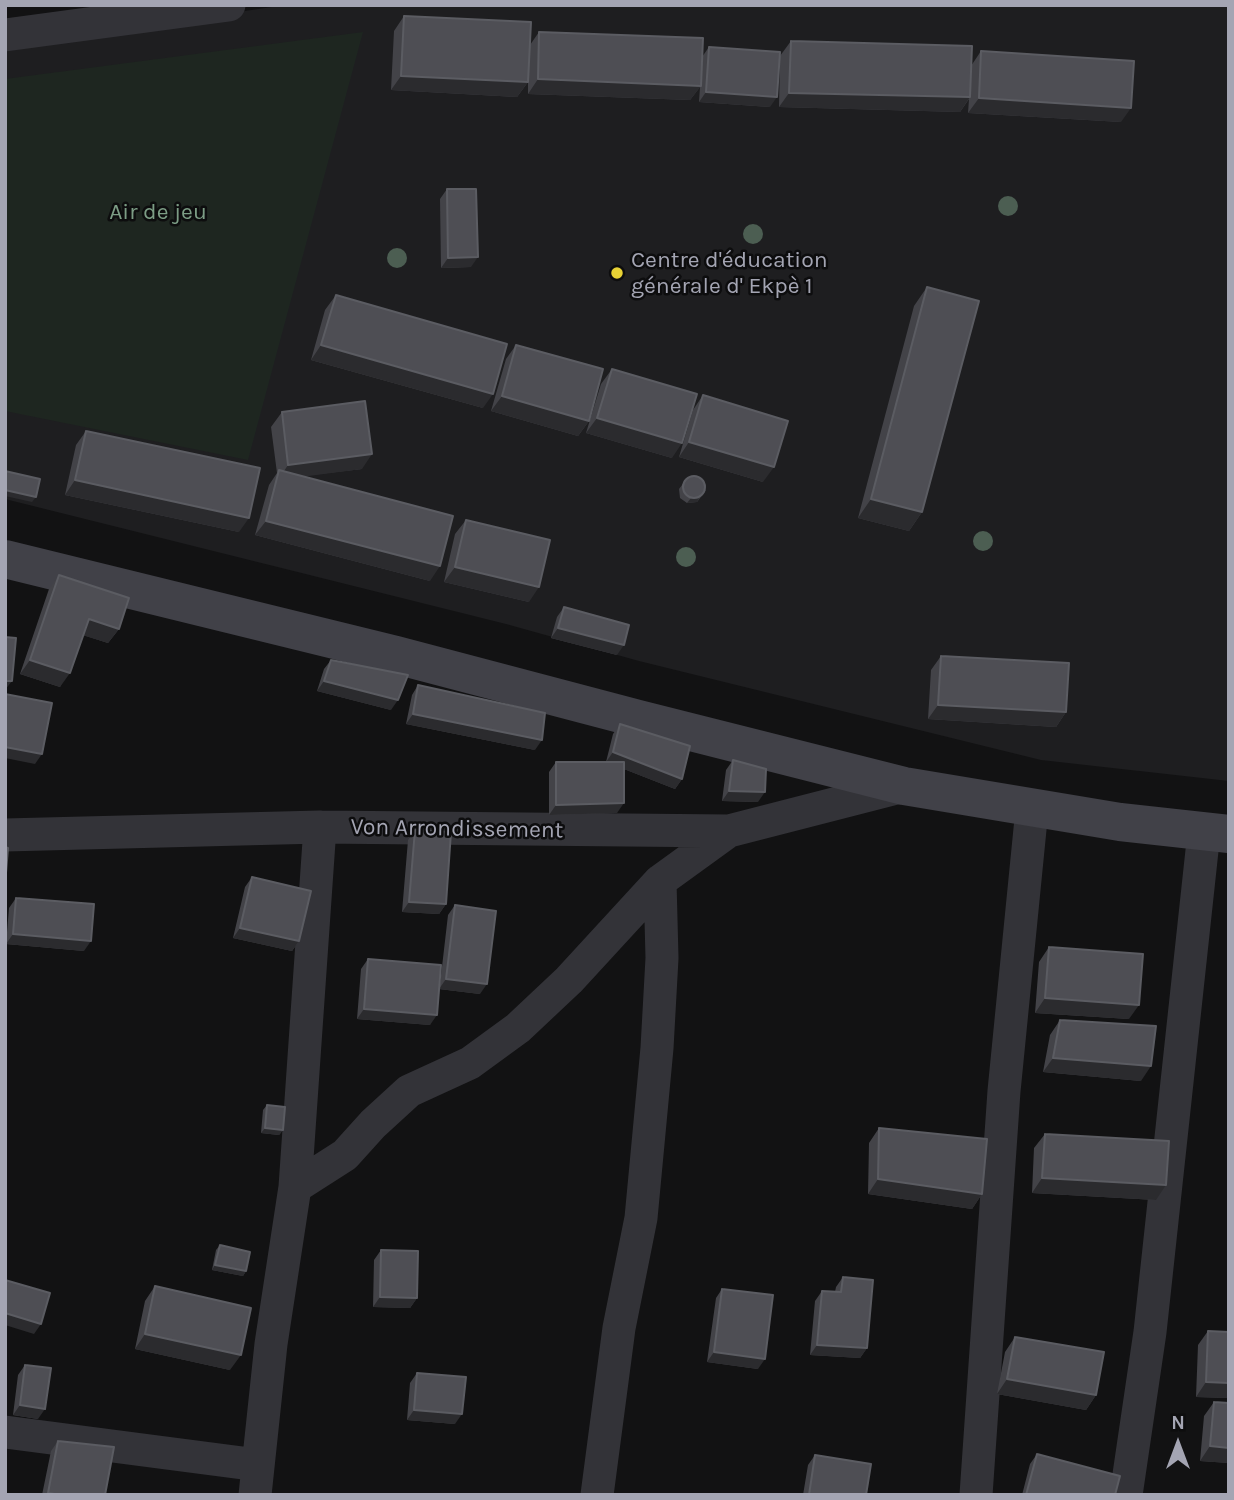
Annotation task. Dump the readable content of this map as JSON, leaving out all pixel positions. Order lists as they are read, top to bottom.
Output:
{
  "streets": {
    "street": ["Von Arrondissement"]
  },
  "parks": ["Air de jeu"],
  "places": ["Centre d'éducation générale d' Ekpè 1"],
  "north": "top"
}
